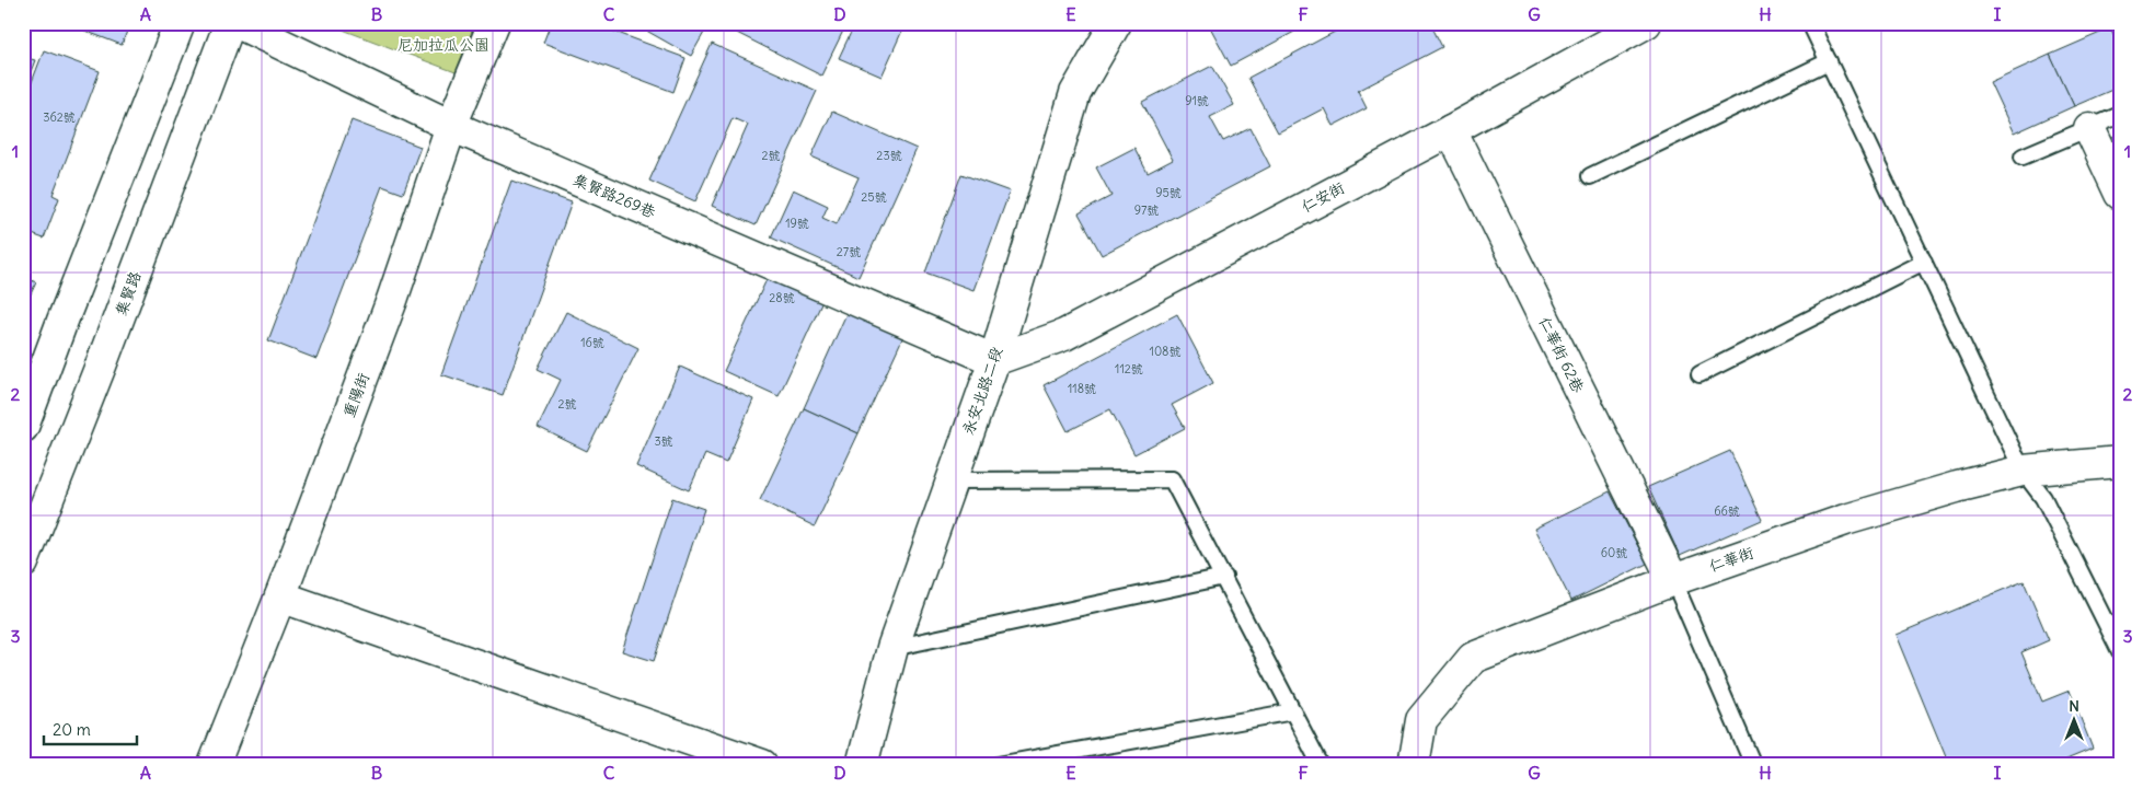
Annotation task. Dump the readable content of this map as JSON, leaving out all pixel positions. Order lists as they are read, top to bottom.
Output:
{
  "streets": {
    "street": [
      "集賢路269巷",
      "仁安街",
      "集賢路",
      "仁華街 62巷",
      "永安北路二段",
      "重陽街",
      "仁華街"
    ]
  },
  "crossings": [
    ["集賢路269巷", "仁安街"],
    ["集賢路269巷", "永安北路二段"],
    ["集賢路269巷", "重陽街"],
    ["仁安街", "仁華街 62巷"],
    ["仁安街", "永安北路二段"],
    ["仁華街 62巷", "仁華街"]
  ],
  "parks": ["尼加拉瓜公園"],
  "house_numbers": [
    "91號",
    "362號",
    "2號",
    "23號",
    "95號",
    "25號",
    "97號",
    "19號",
    "27號",
    "28號",
    "16號",
    "108號",
    "112號",
    "118號",
    "2號",
    "3號",
    "66號",
    "60號"
  ],
  "scale_bar": "20 m",
  "north": "top",
  "grid": {
    "columns": [
      "A",
      "B",
      "C",
      "D",
      "E",
      "F",
      "G",
      "H",
      "I"
    ],
    "rows": ["1", "2", "3"]
  }
}
